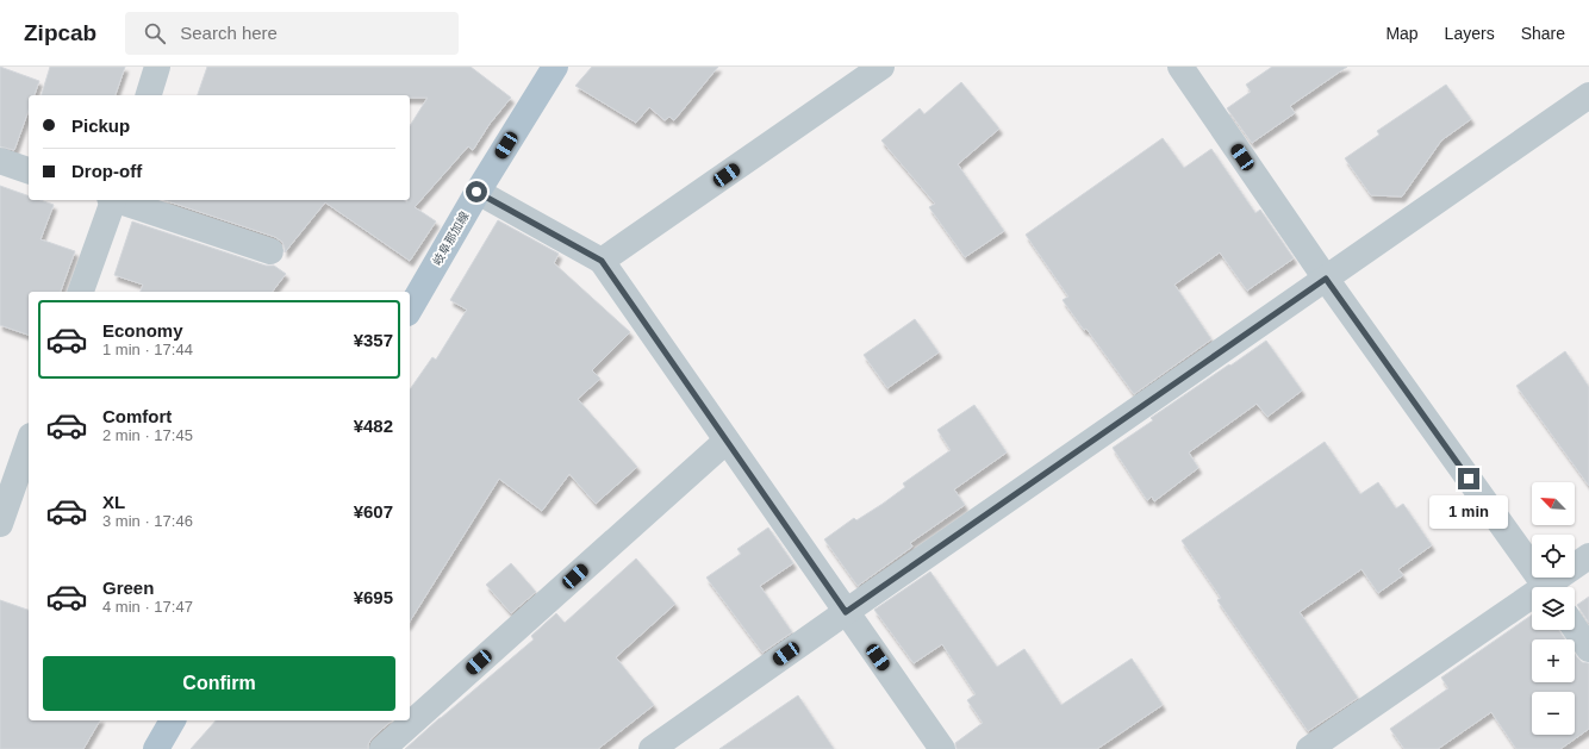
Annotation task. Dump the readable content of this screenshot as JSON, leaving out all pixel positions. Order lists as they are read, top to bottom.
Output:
{
  "streets": {
    "main road": ["岐阜那加線"]
  },
  "north": "top left",
  "page": {
    "header": "Zipcab",
    "search": "Search here",
    "nav": ["Map", "Layers", "Share"],
    "banner": ["Pickup", "Drop-off"],
    "list": [
      {
        "name": "Economy",
        "note": "1 min · 17:44",
        "value": "¥357"
      },
      {
        "name": "Comfort",
        "note": "2 min · 17:45",
        "value": "¥482"
      },
      {
        "name": "XL",
        "note": "3 min · 17:46",
        "value": "¥607"
      },
      {
        "name": "Green",
        "note": "4 min · 17:47",
        "value": "¥695"
      }
    ],
    "map_buttons": ["+", "−"],
    "bubble": "1 min",
    "buttons": "Confirm"
  }
}
